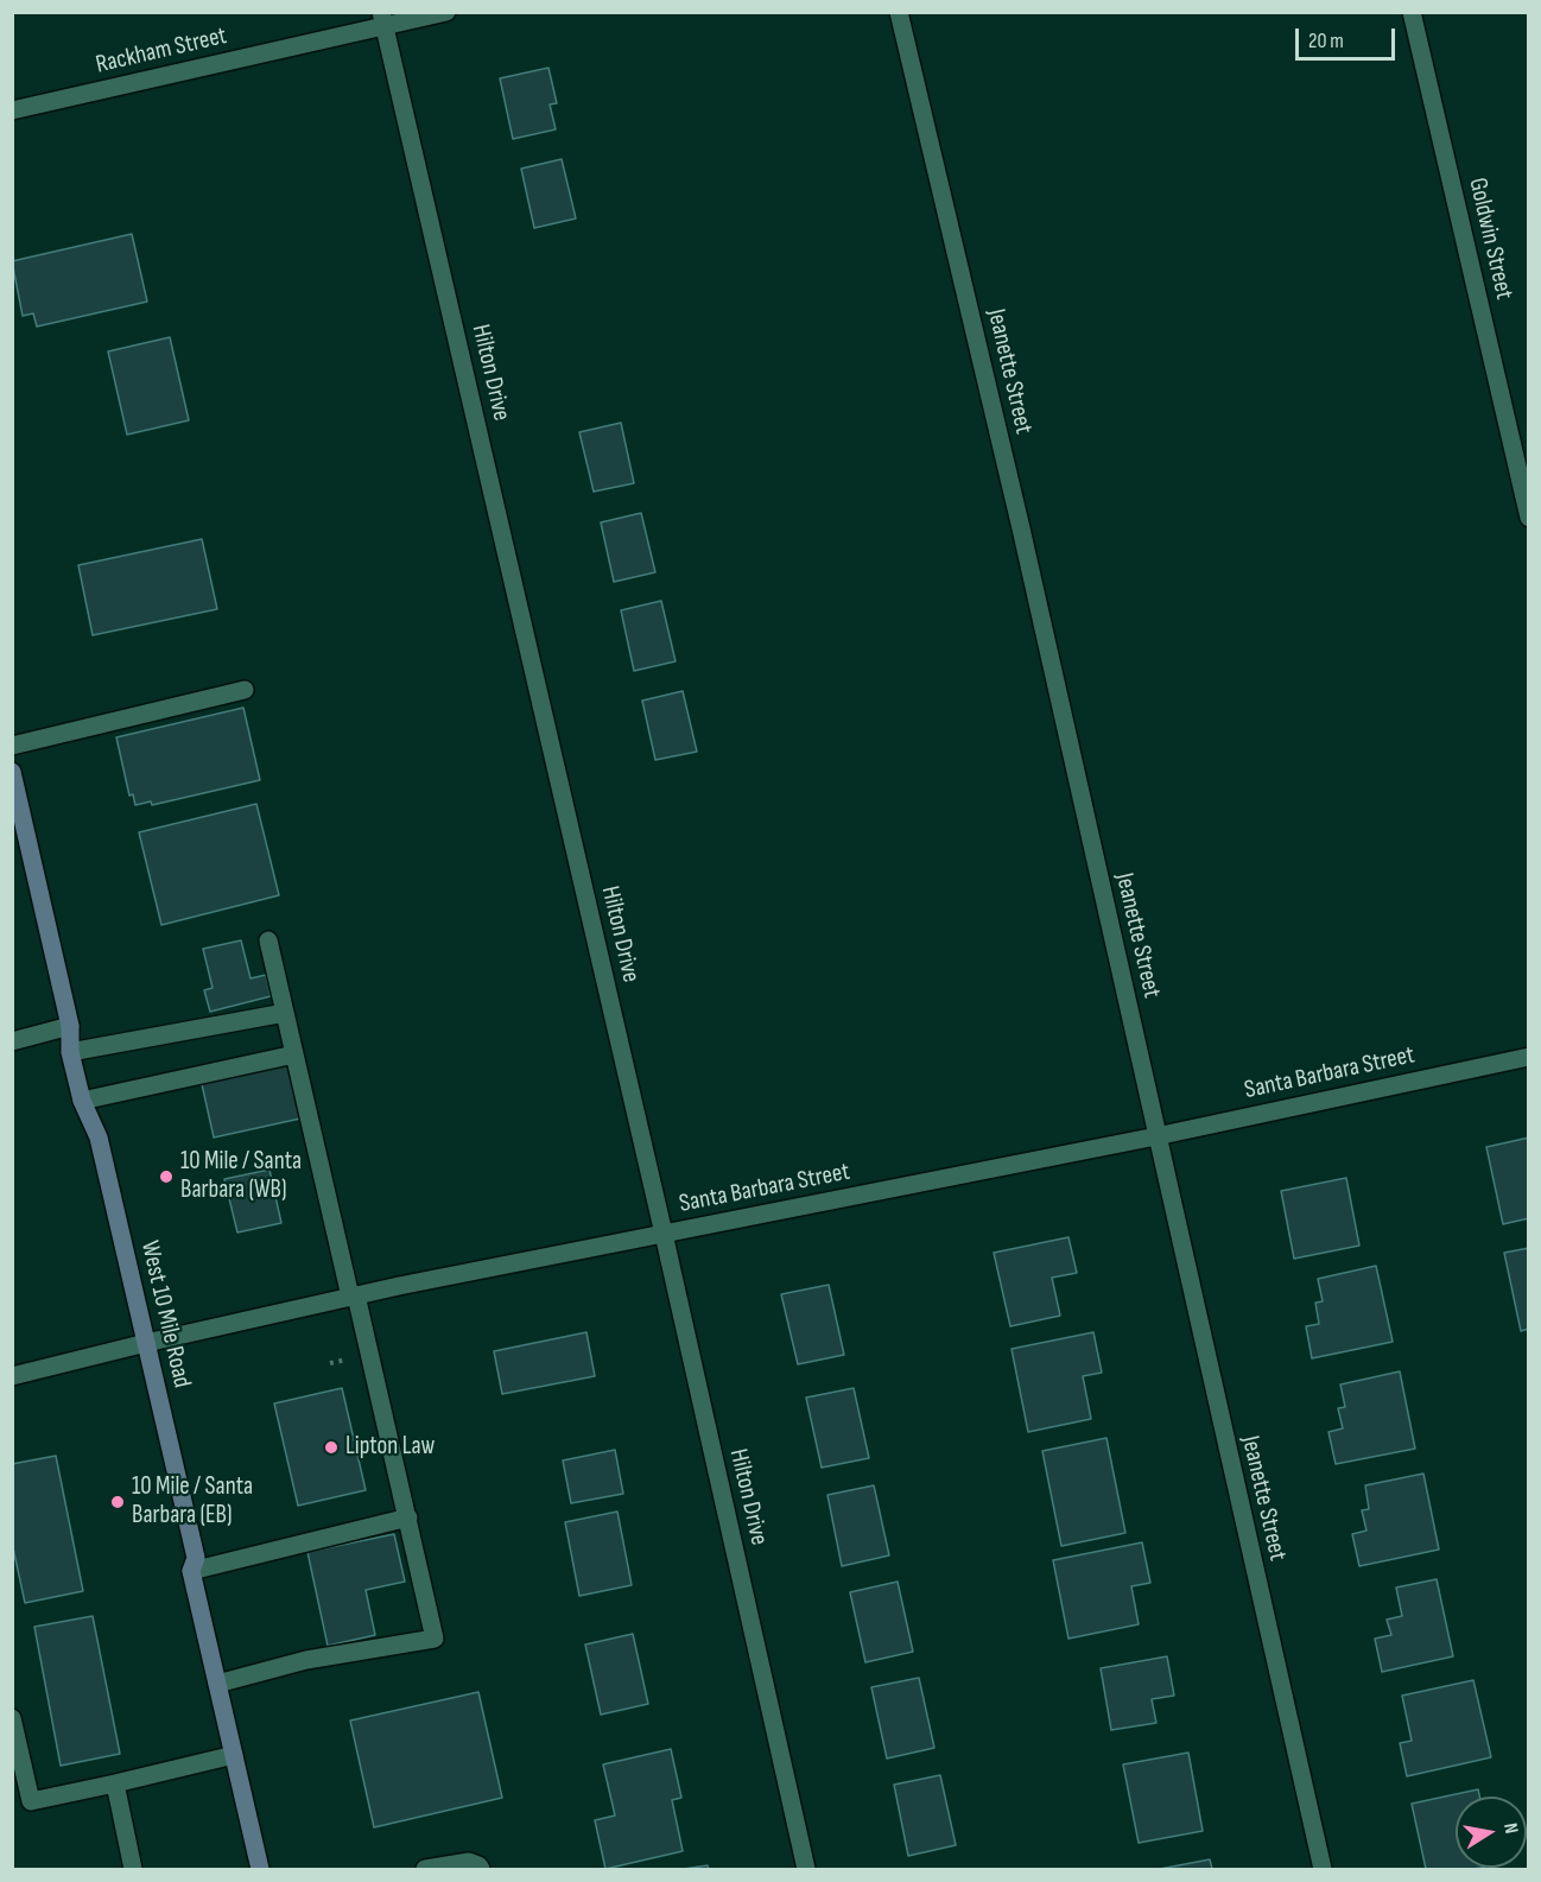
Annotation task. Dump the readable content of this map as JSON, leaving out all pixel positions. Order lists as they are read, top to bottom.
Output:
{
  "streets": {
    "main road": ["West 10 Mile Road"],
    "street": [
      "Rackham Street",
      "Goldwin Street",
      "Jeanette Street",
      "Hilton Drive",
      "Santa Barbara Street"
    ]
  },
  "crossings": [
    ["Rackham Street", "Hilton Drive"],
    ["Jeanette Street", "Santa Barbara Street"],
    ["Hilton Drive", "Santa Barbara Street"],
    ["Santa Barbara Street", "West 10 Mile Road"]
  ],
  "places": ["10 Mile / Santa Barbara (WB)", "Lipton Law", "10 Mile / Santa Barbara (EB)"],
  "scale_bar": "20 m",
  "north": "right"
}
